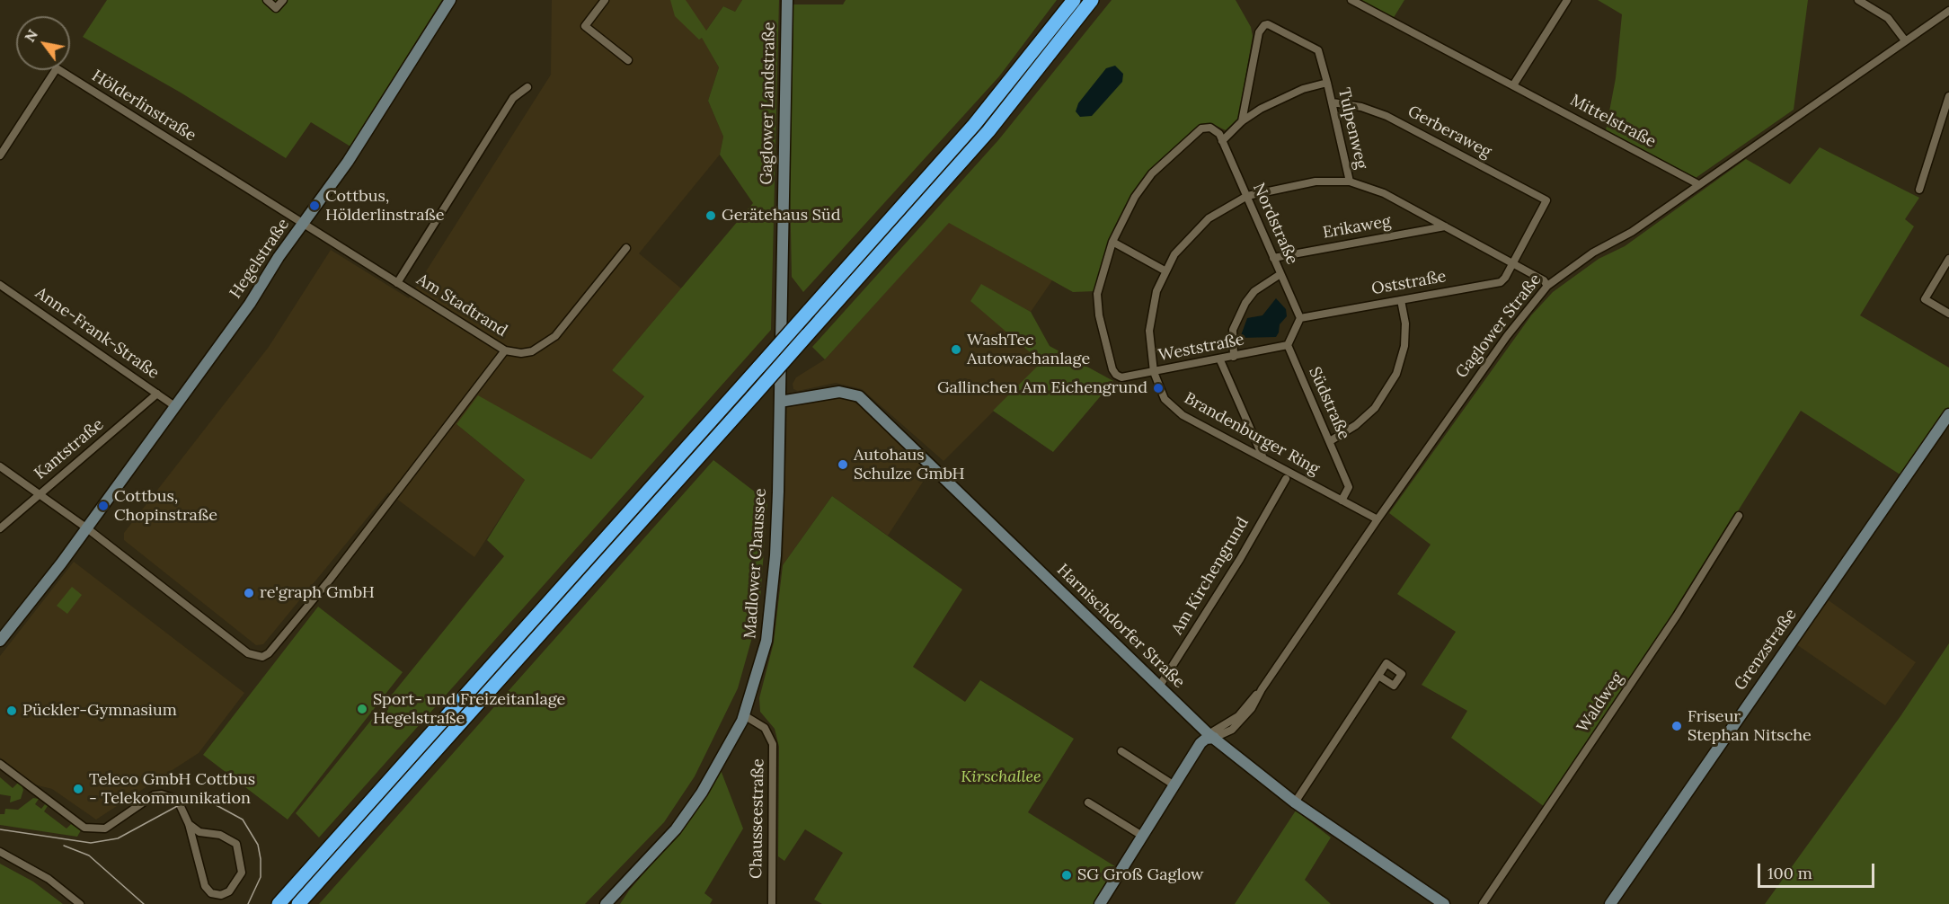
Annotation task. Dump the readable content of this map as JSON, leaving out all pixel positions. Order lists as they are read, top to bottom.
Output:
{
  "streets": {
    "street": [
      "Gaglower Landstraße",
      "Hölderlinstraße",
      "Mittelstraße",
      "Tulpenweg",
      "Gerberaweg",
      "Nordstraße",
      "Erikaweg",
      "Hegelstraße",
      "Oststraße",
      "Am Stadtrand",
      "Gaglower Straße",
      "Anne-Frank-Straße",
      "Weststraße",
      "Südstraße",
      "Brandenburger Ring",
      "Kantstraße",
      "Madlower Chaussee",
      "Am Kirchengrund",
      "Harnischdorfer Straße",
      "Grenzstraße",
      "Waldweg",
      "Chausseestraße"
    ]
  },
  "crossings": [
    ["Gaglower Landstraße", "Madlower Chaussee"],
    ["Gaglower Landstraße", "Harnischdorfer Straße"],
    ["Hölderlinstraße", "Hegelstraße"],
    ["Hölderlinstraße", "Am Stadtrand"],
    ["Mittelstraße", "Gaglower Straße"],
    ["Tulpenweg", "Gerberaweg"],
    ["Tulpenweg", "Nordstraße"],
    ["Tulpenweg", "Brandenburger Ring"],
    ["Gerberaweg", "Oststraße"],
    ["Nordstraße", "Erikaweg"],
    ["Nordstraße", "Oststraße"],
    ["Nordstraße", "Brandenburger Ring"],
    ["Erikaweg", "Brandenburger Ring"],
    ["Hegelstraße", "Am Stadtrand"],
    ["Hegelstraße", "Anne-Frank-Straße"],
    ["Oststraße", "Brandenburger Ring"],
    ["Gaglower Straße", "Brandenburger Ring"],
    ["Gaglower Straße", "Harnischdorfer Straße"],
    ["Anne-Frank-Straße", "Kantstraße"],
    ["Weststraße", "Südstraße"],
    ["Weststraße", "Brandenburger Ring"],
    ["Südstraße", "Brandenburger Ring"],
    ["Madlower Chaussee", "Harnischdorfer Straße"],
    ["Madlower Chaussee", "Chausseestraße"],
    ["Am Kirchengrund", "Harnischdorfer Straße"]
  ],
  "parks": ["Kirschallee"],
  "places": [
    "Cottbus, Hölderlinstraße",
    "Gerätehaus Süd",
    "WashTec Autowachanlage",
    "Gallinchen Am Eichengrund",
    "Autohaus Schulze GmbH",
    "Cottbus, Chopinstraße",
    "re'graph GmbH",
    "Sport- und Freizeitanlage Hegelstraße",
    "Pückler-Gymnasium",
    "Friseur Stephan Nitsche",
    "Teleco GmbH Cottbus - Telekommunikation",
    "SG Groß Gaglow"
  ],
  "scale_bar": "100 m",
  "north": "top left"
}
